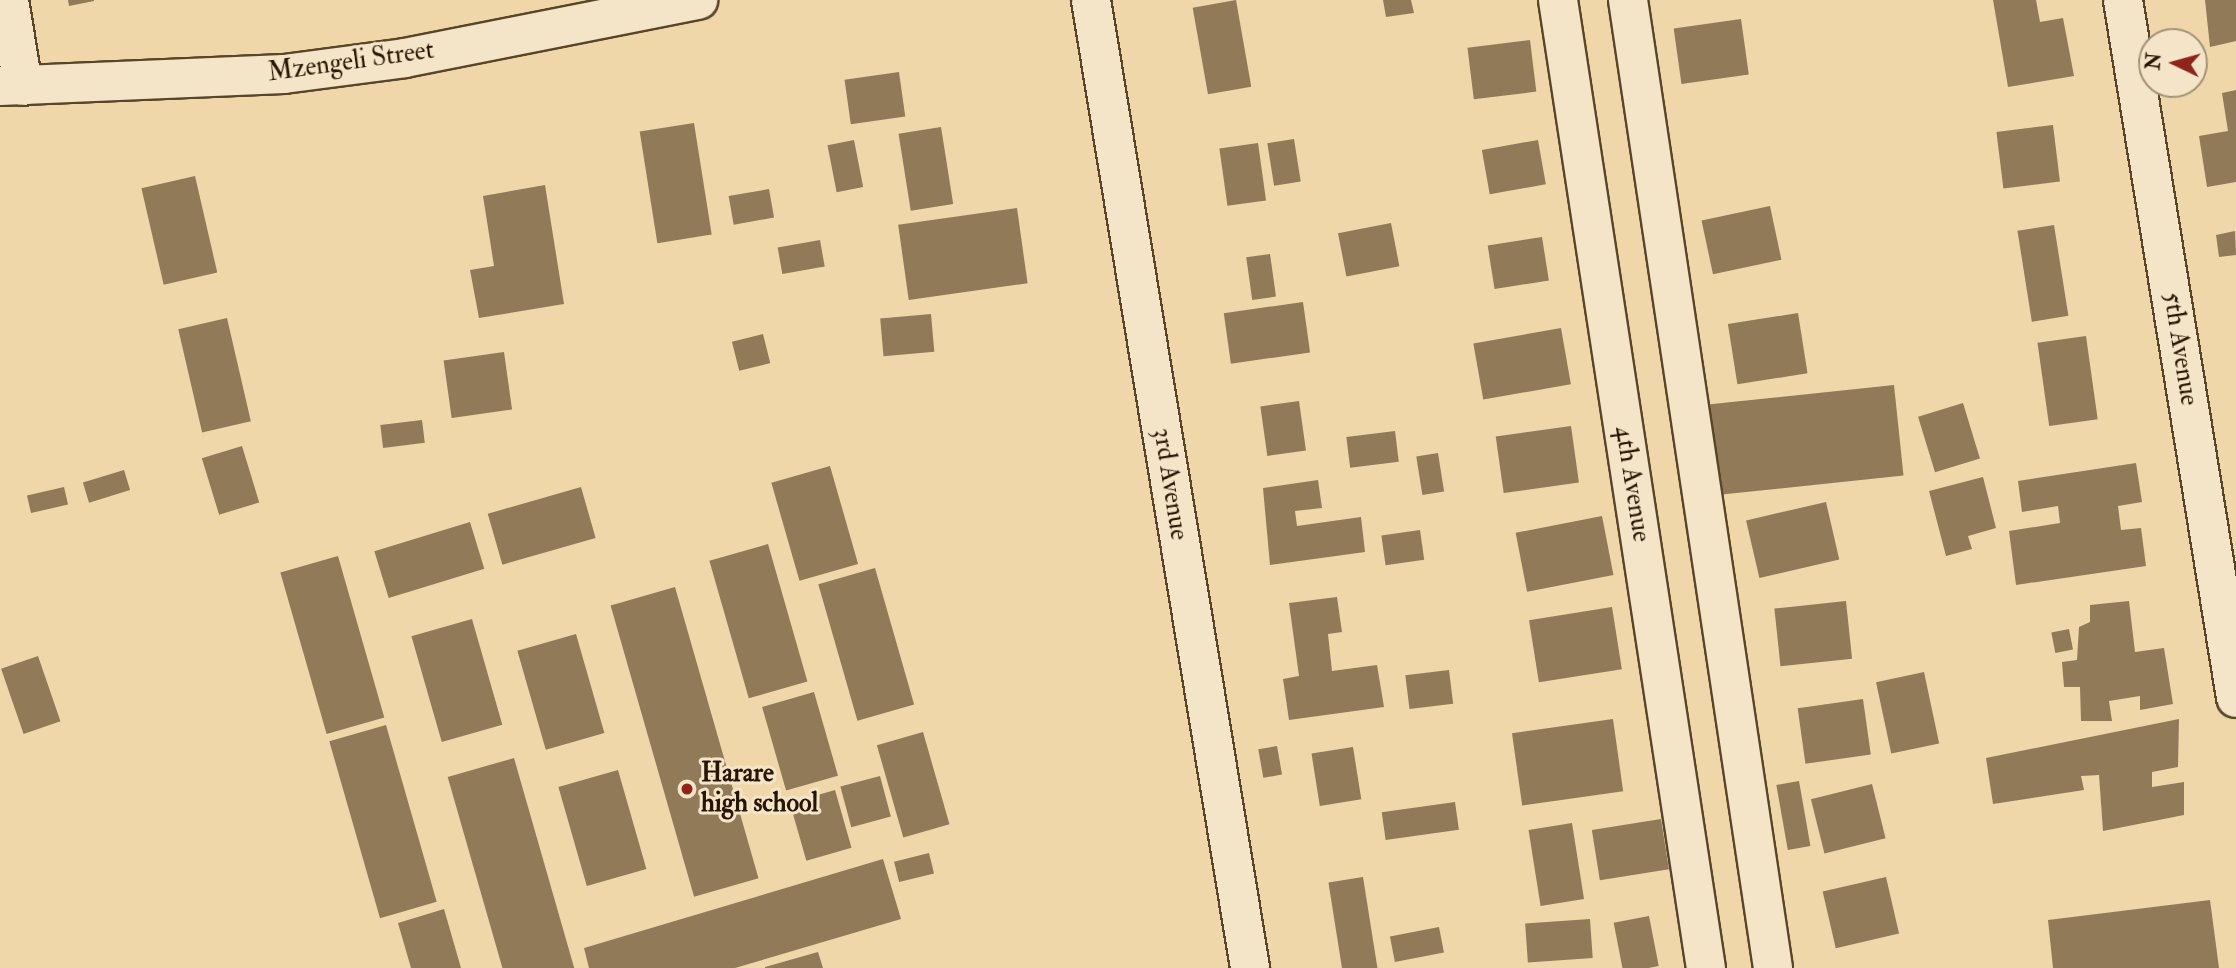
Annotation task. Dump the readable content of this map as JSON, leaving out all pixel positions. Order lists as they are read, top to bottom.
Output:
{
  "streets": {
    "street": [
      "Mzengeli Street",
      "5th Avenue",
      "3rd Avenue",
      "4th Avenue"
    ]
  },
  "places": ["Harare high school"],
  "north": "left"
}
